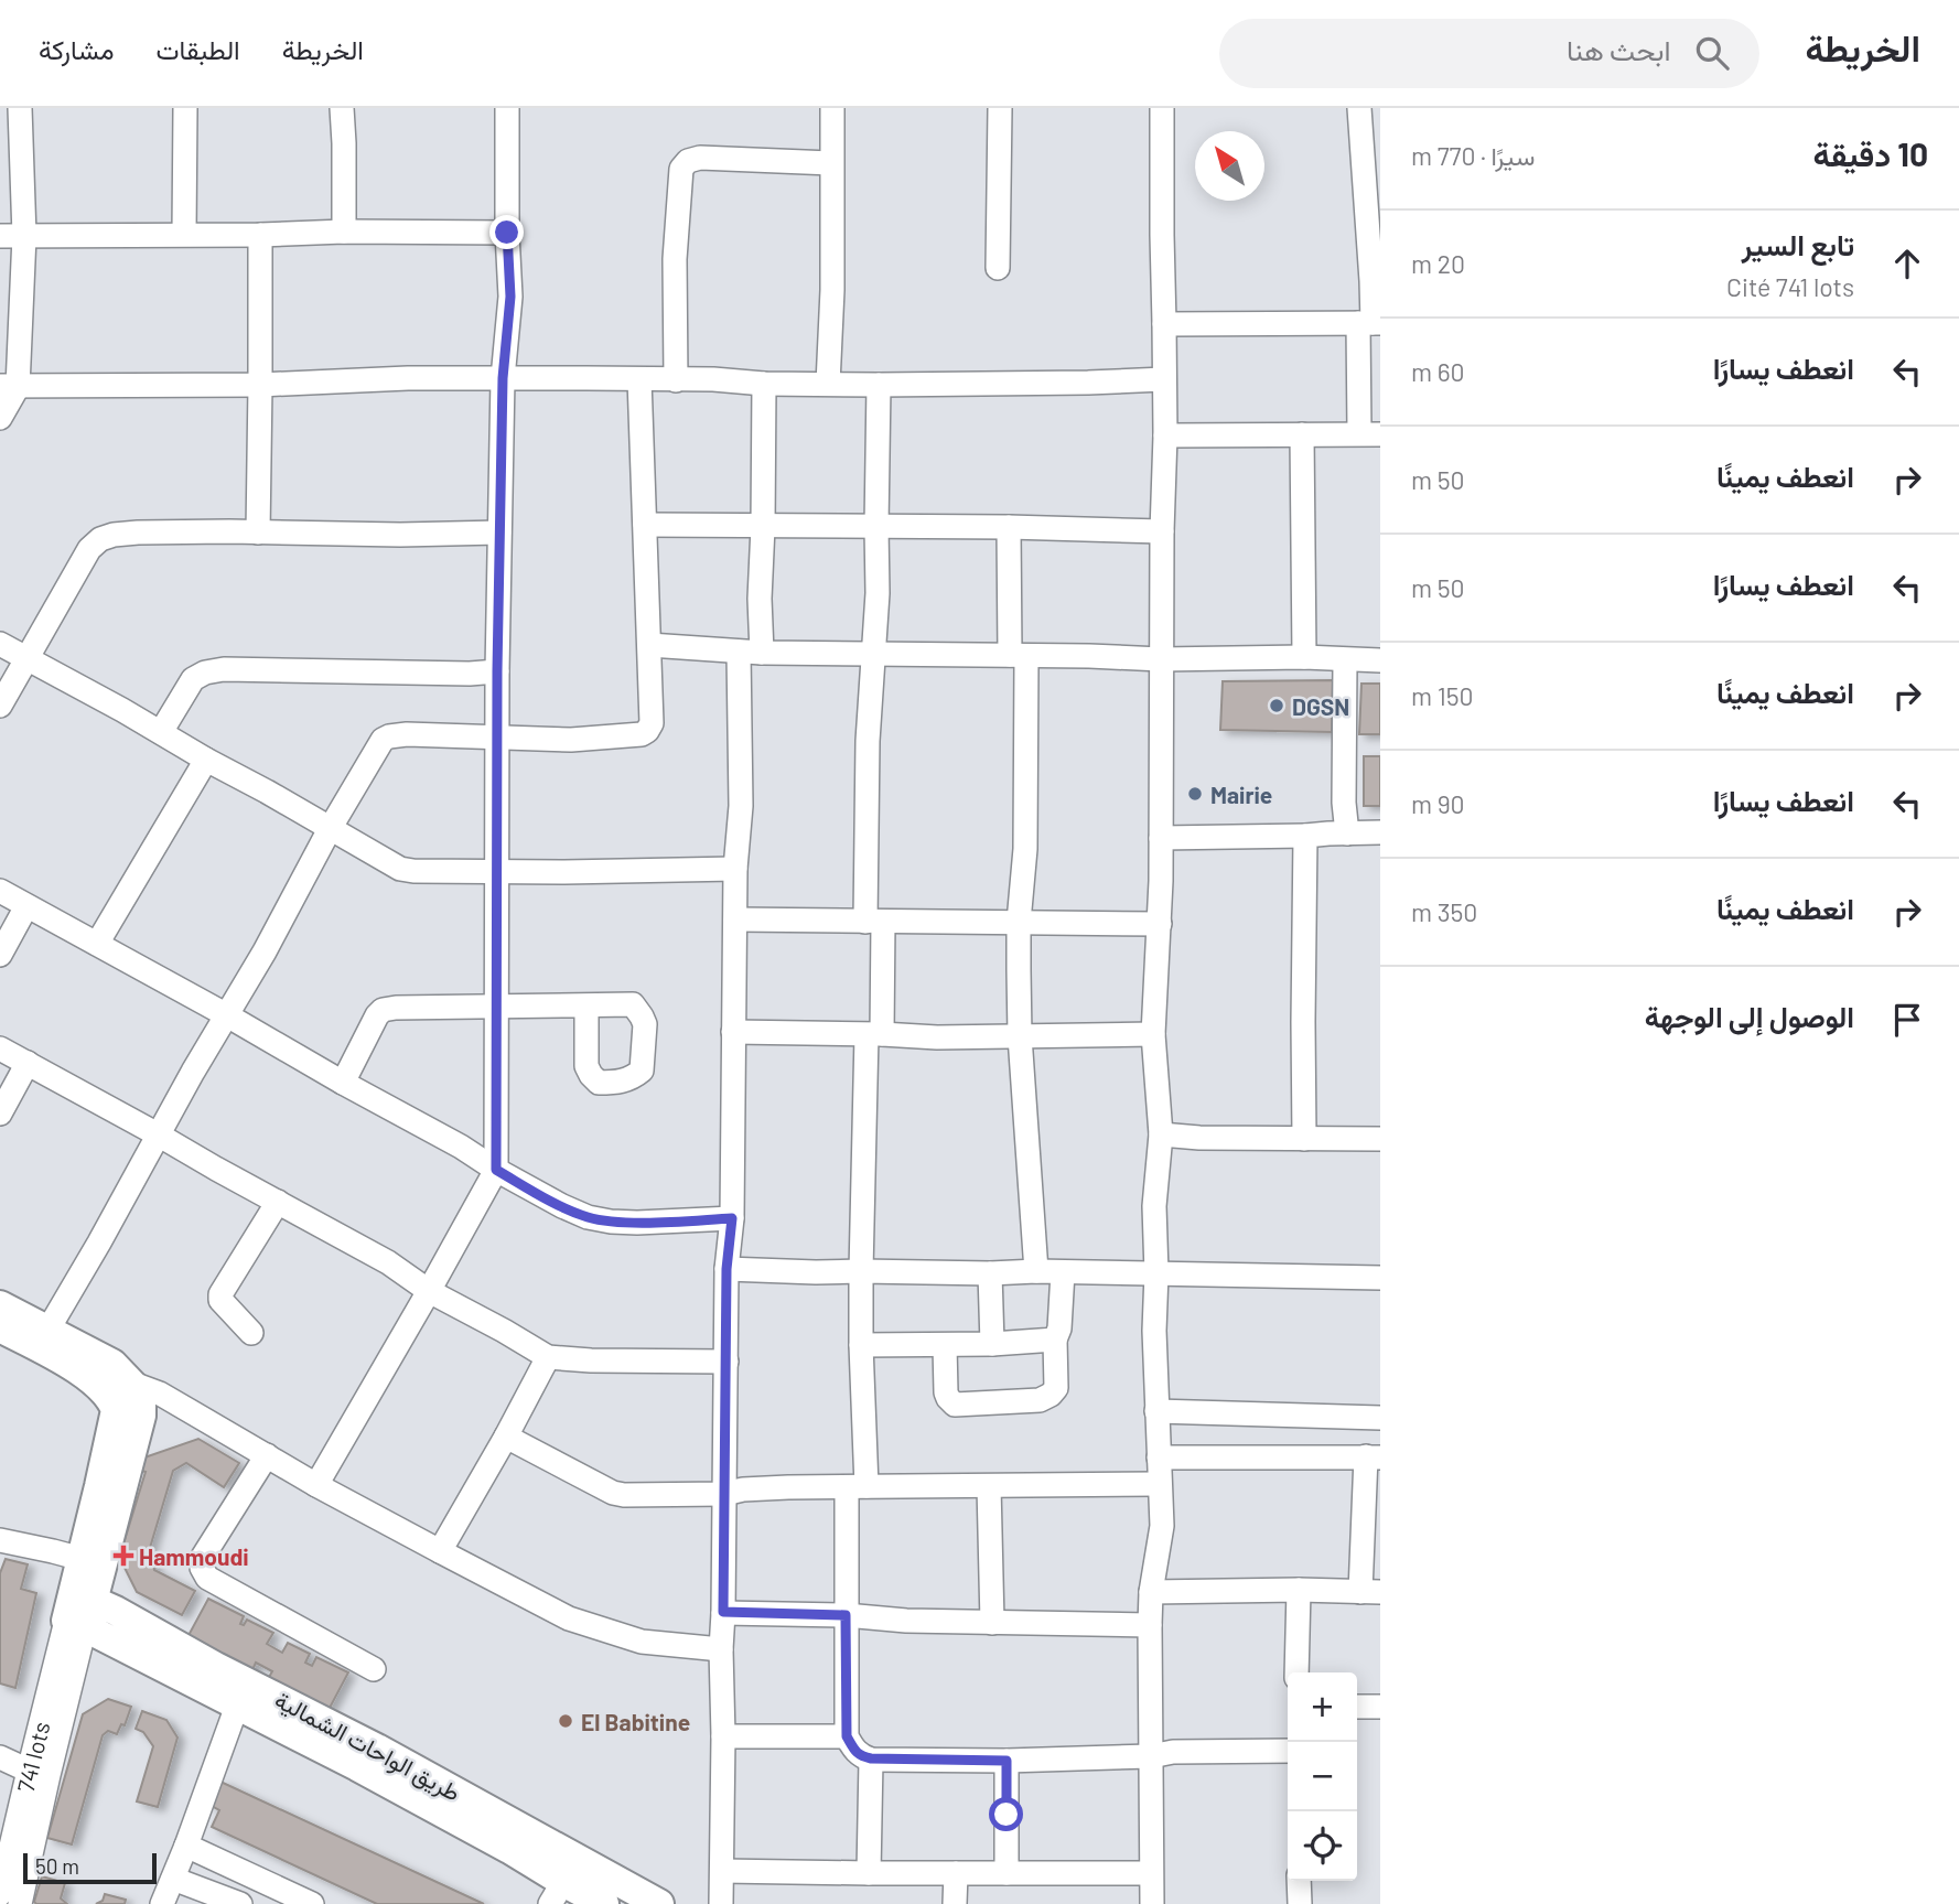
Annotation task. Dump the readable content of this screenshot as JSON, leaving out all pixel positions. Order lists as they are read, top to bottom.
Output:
{
  "streets": {
    "main road": ["طريق الواحات الشمالية"],
    "street": ["741 lots"]
  },
  "crossings": [
    ["طريق الواحات الشمالية", "741 lots"]
  ],
  "places": {
    "other": ["DGSN", "Mairie", "El Babitine"],
    "health": ["Hammoudi"]
  },
  "scale_bar": "50 m",
  "north": "top left",
  "page": {
    "header": "الخريطة",
    "search": "ابحث هنا",
    "nav": ["الخريطة", "الطبقات", "مشاركة"],
    "heading": ["10 دقيقة", "سيرًا · 770 m"],
    "list": [
      ["تابع السير", "Cité 741 lots", "20 m"],
      ["انعطف يسارًا", "60 m"],
      ["انعطف يمينًا", "50 m"],
      ["انعطف يسارًا", "50 m"],
      ["انعطف يمينًا", "150 m"],
      ["انعطف يسارًا", "90 m"],
      ["انعطف يمينًا", "350 m"],
      "الوصول إلى الوجهة"
    ],
    "map_buttons": ["+", "−"],
    "scale": "50 m"
  }
}
